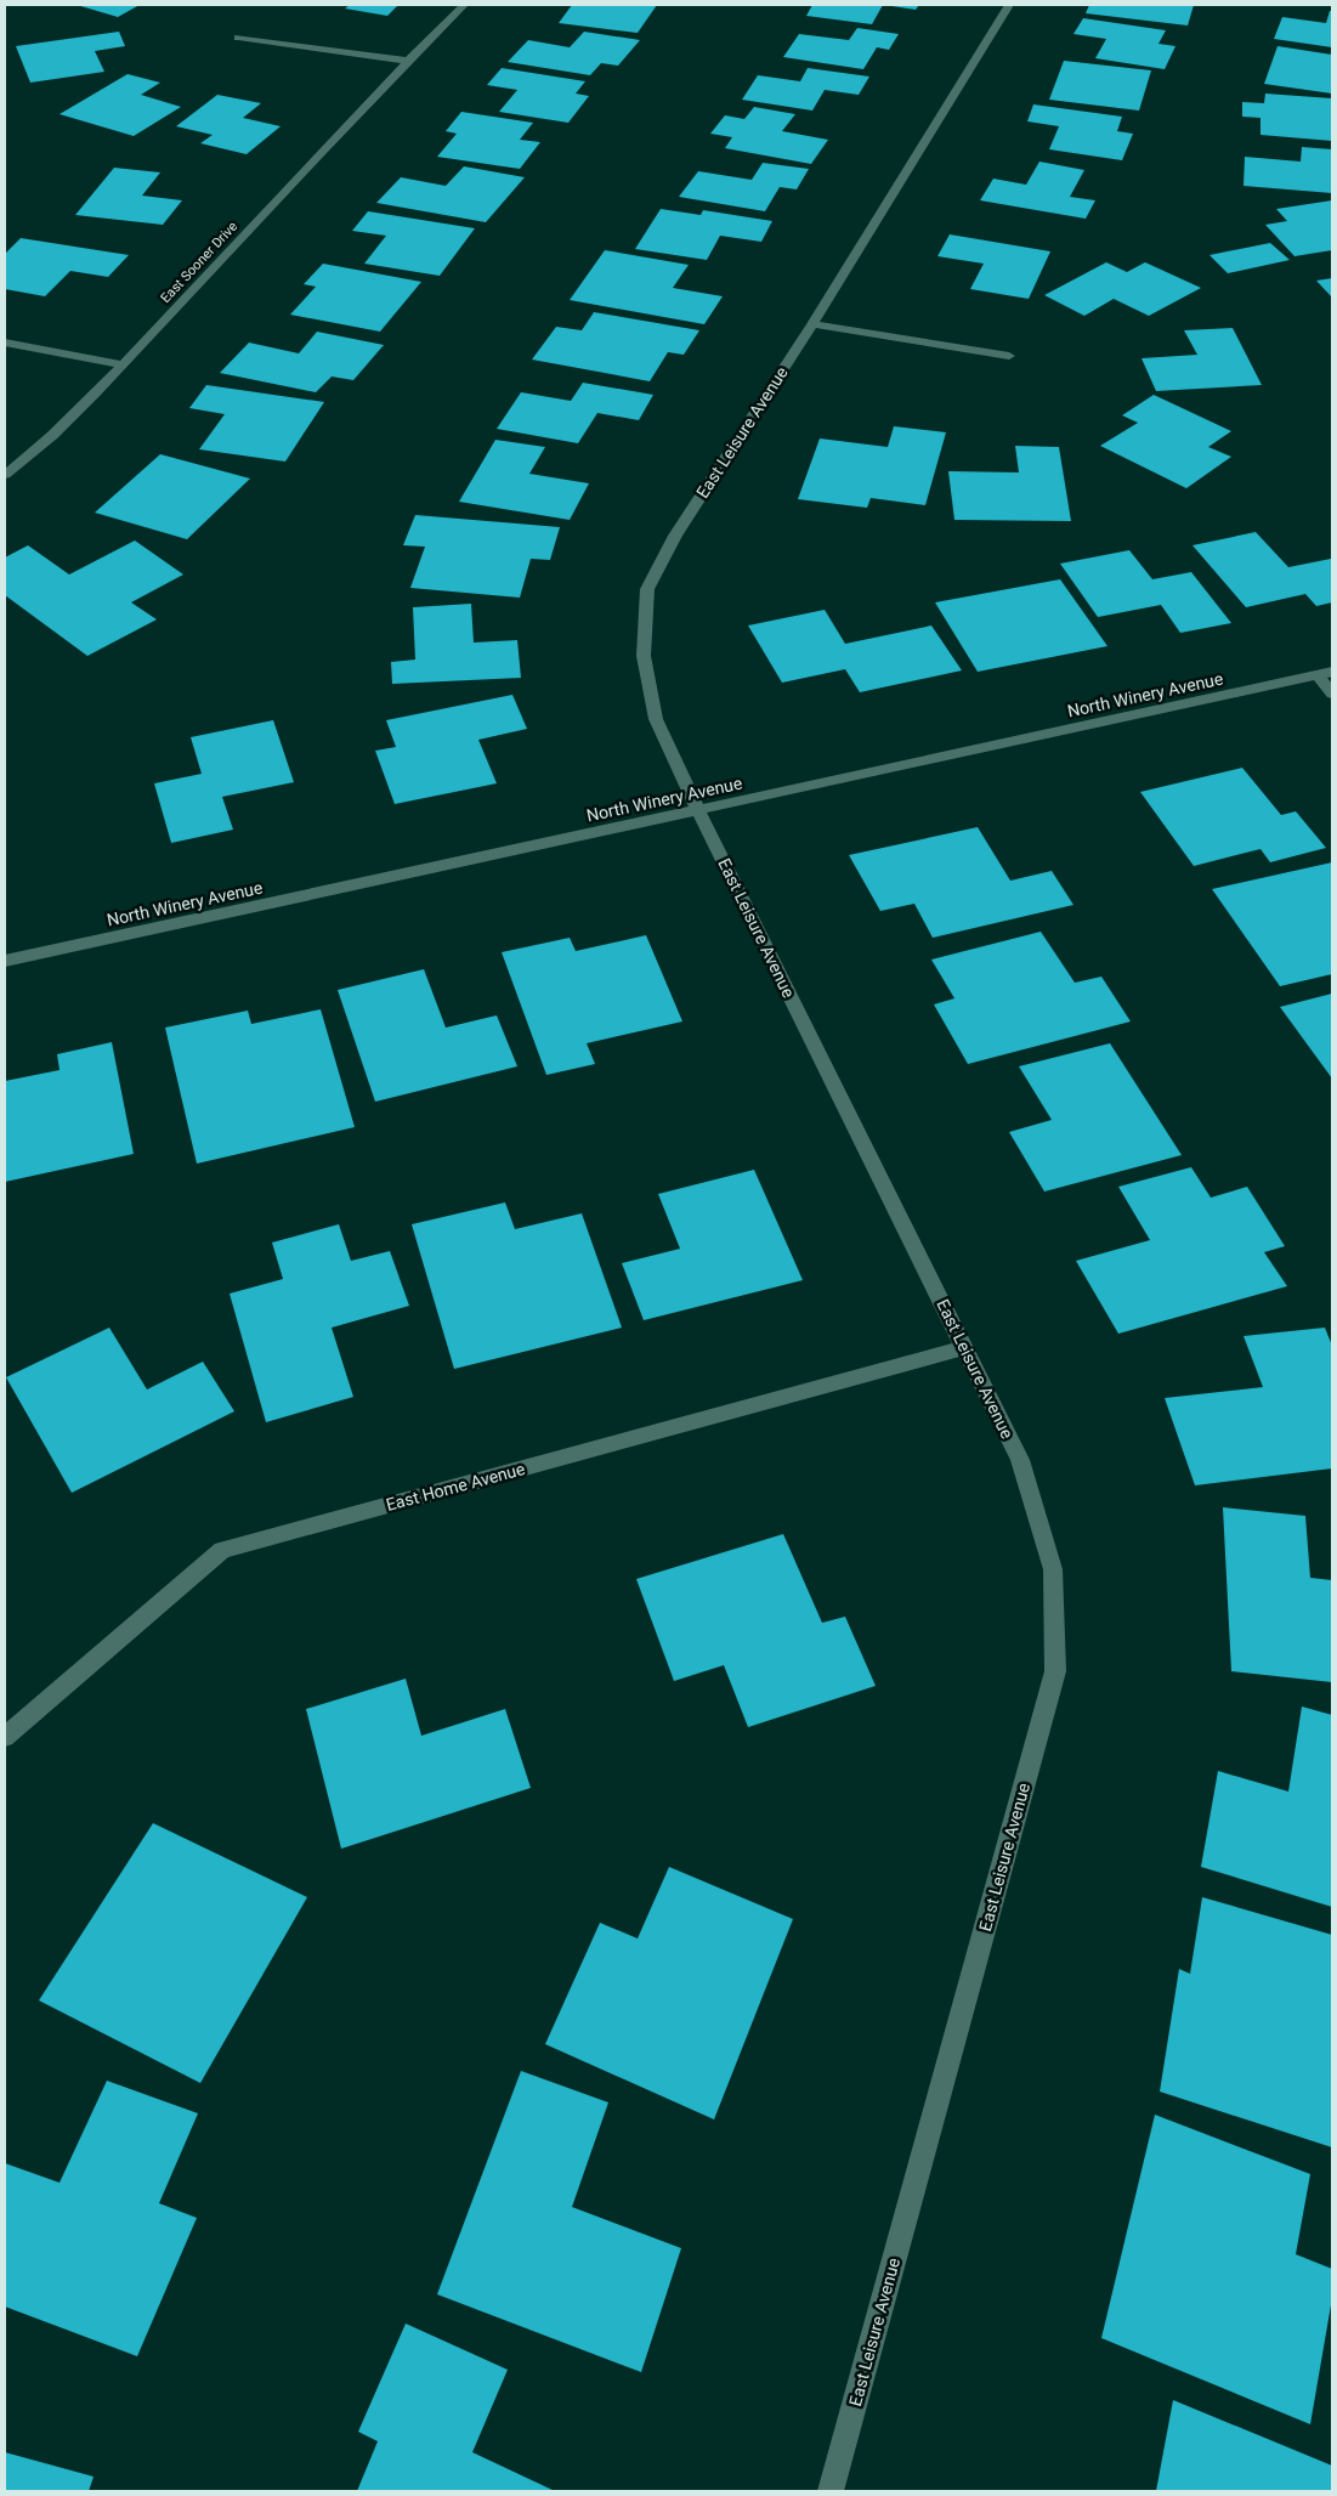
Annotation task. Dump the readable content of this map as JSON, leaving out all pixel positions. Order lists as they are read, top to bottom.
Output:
{
  "streets": {
    "street": [
      "East Sooner Drive",
      "East Leisure Avenue",
      "North Winery Avenue",
      "East Home Avenue"
    ]
  },
  "crossings": [
    ["East Leisure Avenue", "North Winery Avenue"],
    ["East Leisure Avenue", "East Home Avenue"]
  ]
}
